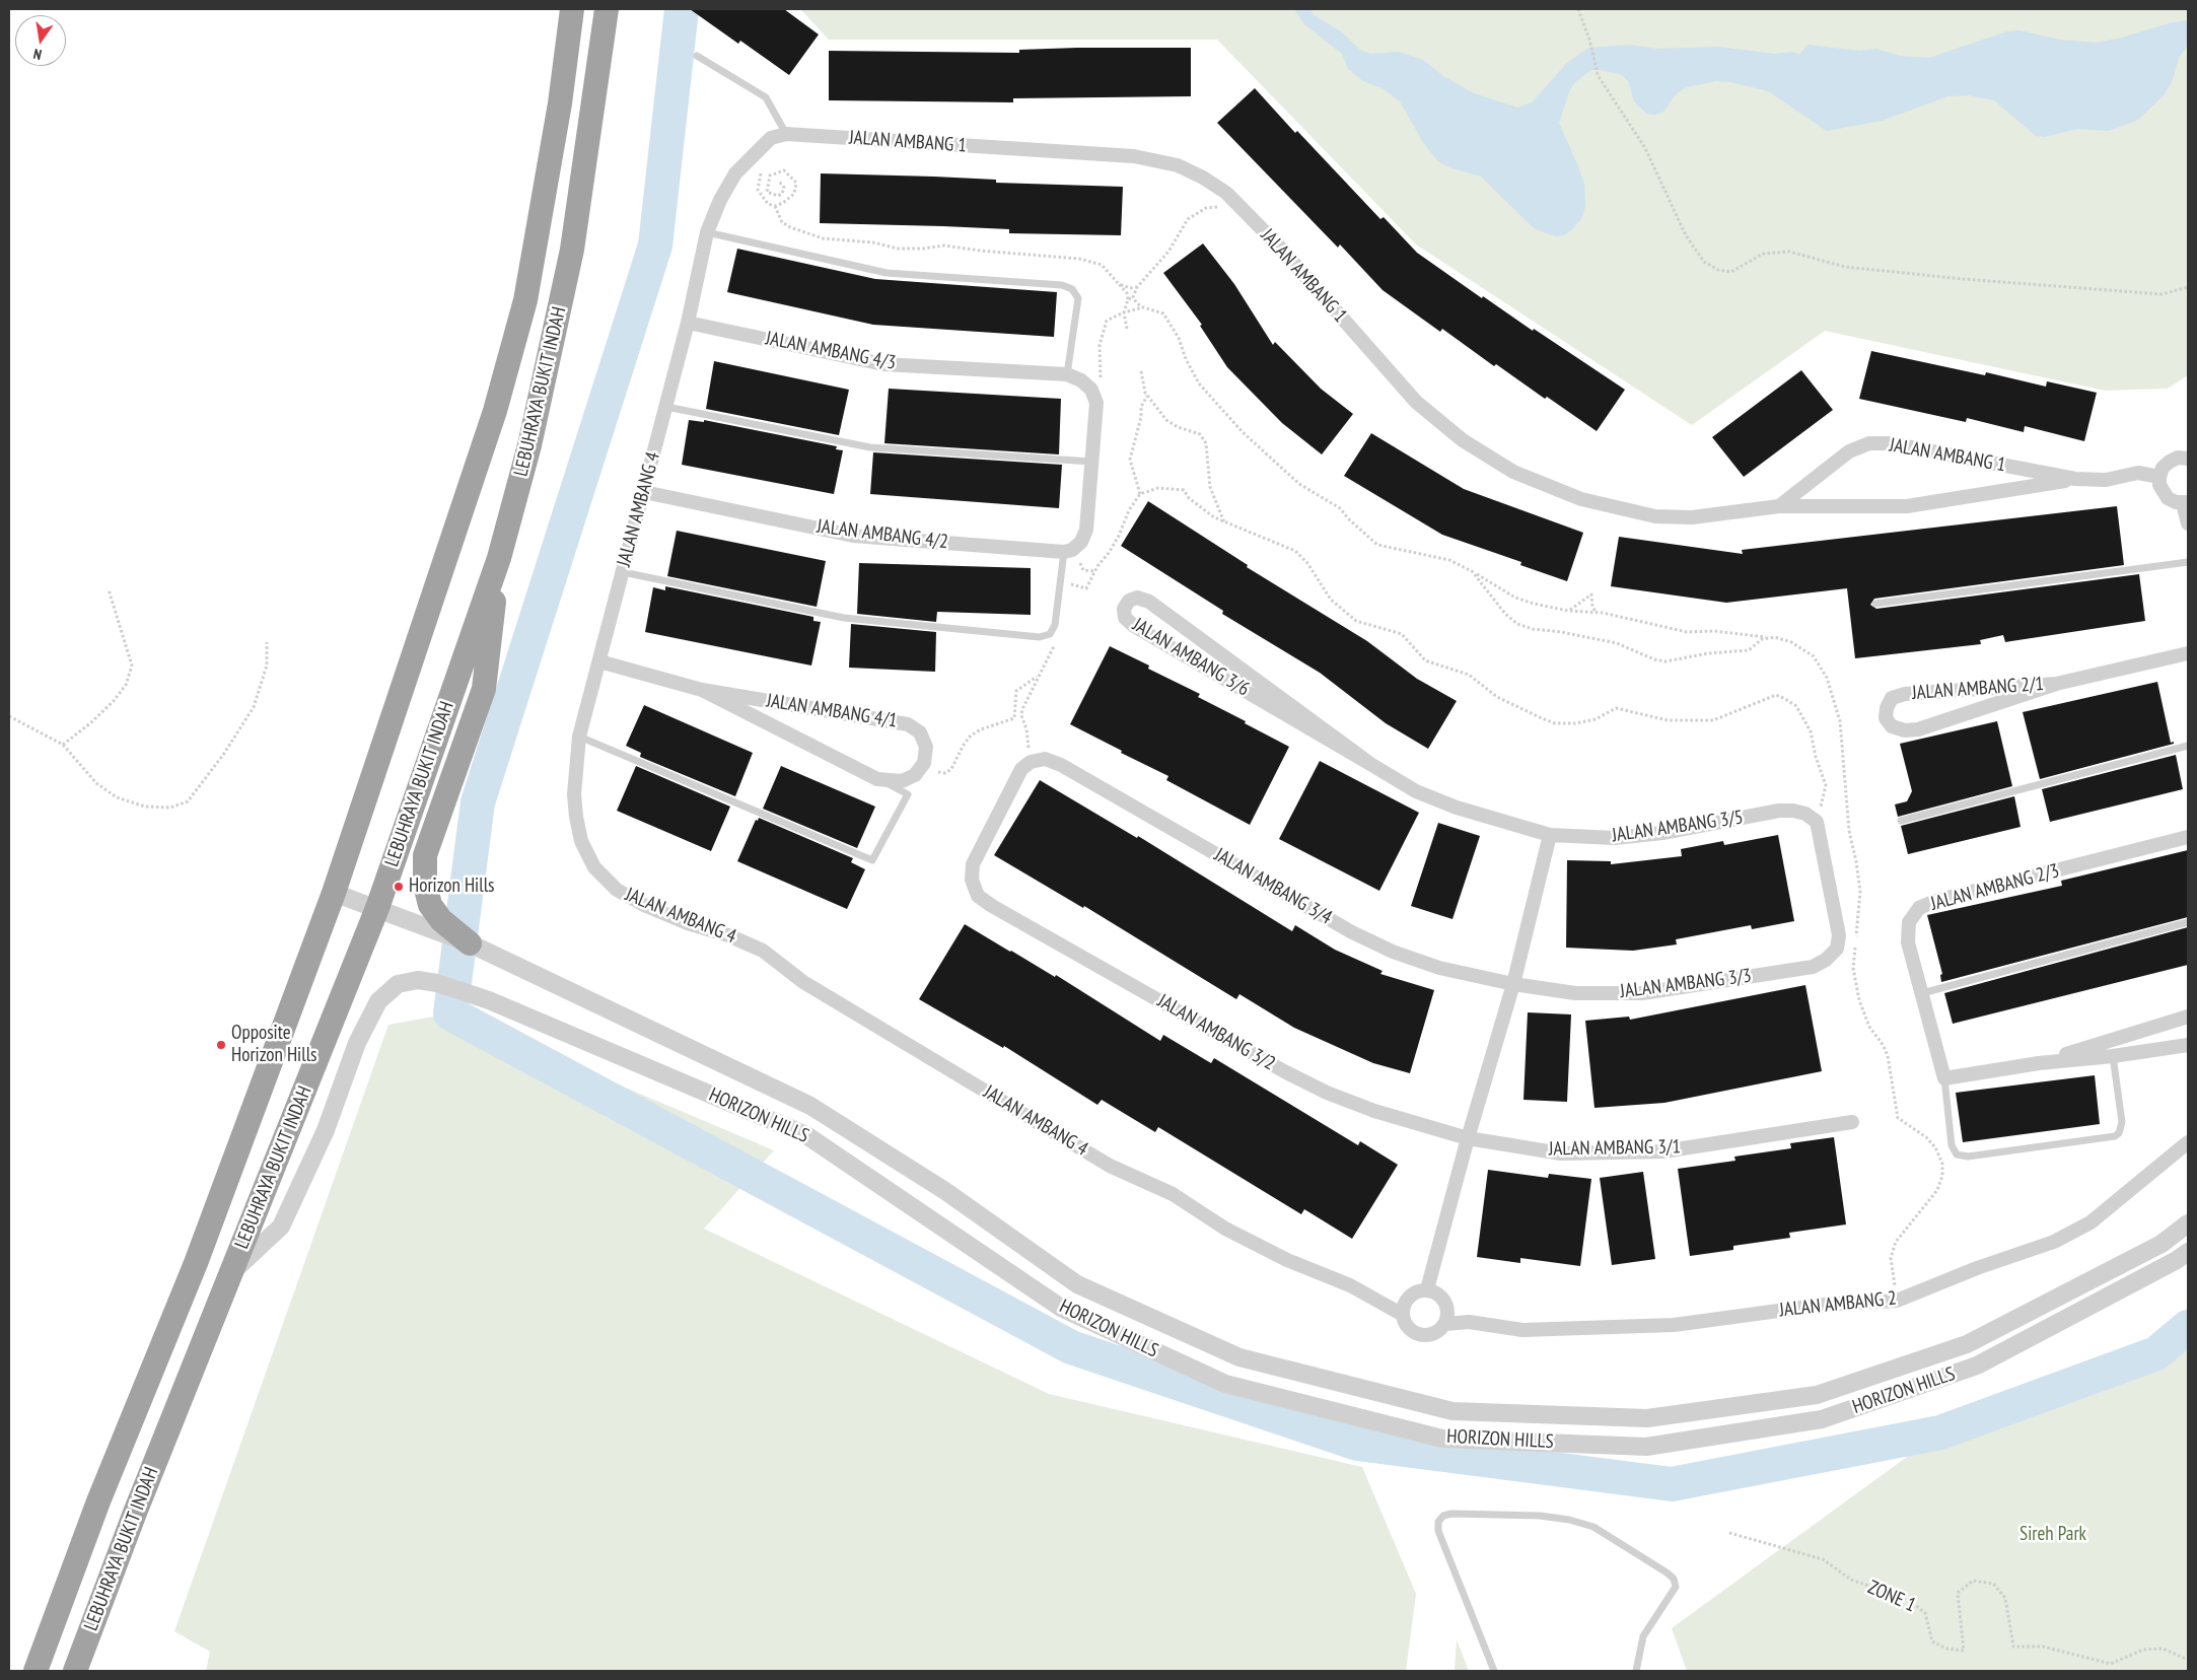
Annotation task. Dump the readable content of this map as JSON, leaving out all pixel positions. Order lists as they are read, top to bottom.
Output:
{
  "streets": {
    "highway": ["LEBUHRAYA BUKIT INDAH"],
    "street": [
      "JALAN AMBANG 1",
      "JALAN AMBANG 4/3",
      "JALAN AMBANG 4",
      "JALAN AMBANG 4/2",
      "JALAN AMBANG 3/6",
      "JALAN AMBANG 2/1",
      "JALAN AMBANG 4/1",
      "JALAN AMBANG 3/5",
      "JALAN AMBANG 3/4",
      "JALAN AMBANG 2/3",
      "JALAN AMBANG 3/3",
      "JALAN AMBANG 3/2",
      "HORIZON HILLS",
      "JALAN AMBANG 3/1",
      "JALAN AMBANG 2"
    ],
    "path": ["ZONE 1"]
  },
  "crossings": [
    ["JALAN AMBANG 1", "JALAN AMBANG 4"],
    ["JALAN AMBANG 4/3", "JALAN AMBANG 4"],
    ["LEBUHRAYA BUKIT INDAH", "HORIZON HILLS"],
    ["JALAN AMBANG 4", "JALAN AMBANG 4/2"],
    ["JALAN AMBANG 4", "JALAN AMBANG 4/1"],
    ["JALAN AMBANG 4", "JALAN AMBANG 2"],
    ["JALAN AMBANG 3/6", "JALAN AMBANG 3/5"],
    ["JALAN AMBANG 3/5", "JALAN AMBANG 3/3"],
    ["JALAN AMBANG 3/4", "JALAN AMBANG 3/3"],
    ["JALAN AMBANG 3/4", "JALAN AMBANG 3/2"],
    ["JALAN AMBANG 3/2", "JALAN AMBANG 3/1"]
  ],
  "parks": ["Sireh Park"],
  "places": ["Horizon Hills", "Opposite Horizon Hills"],
  "north": "bottom"
}
